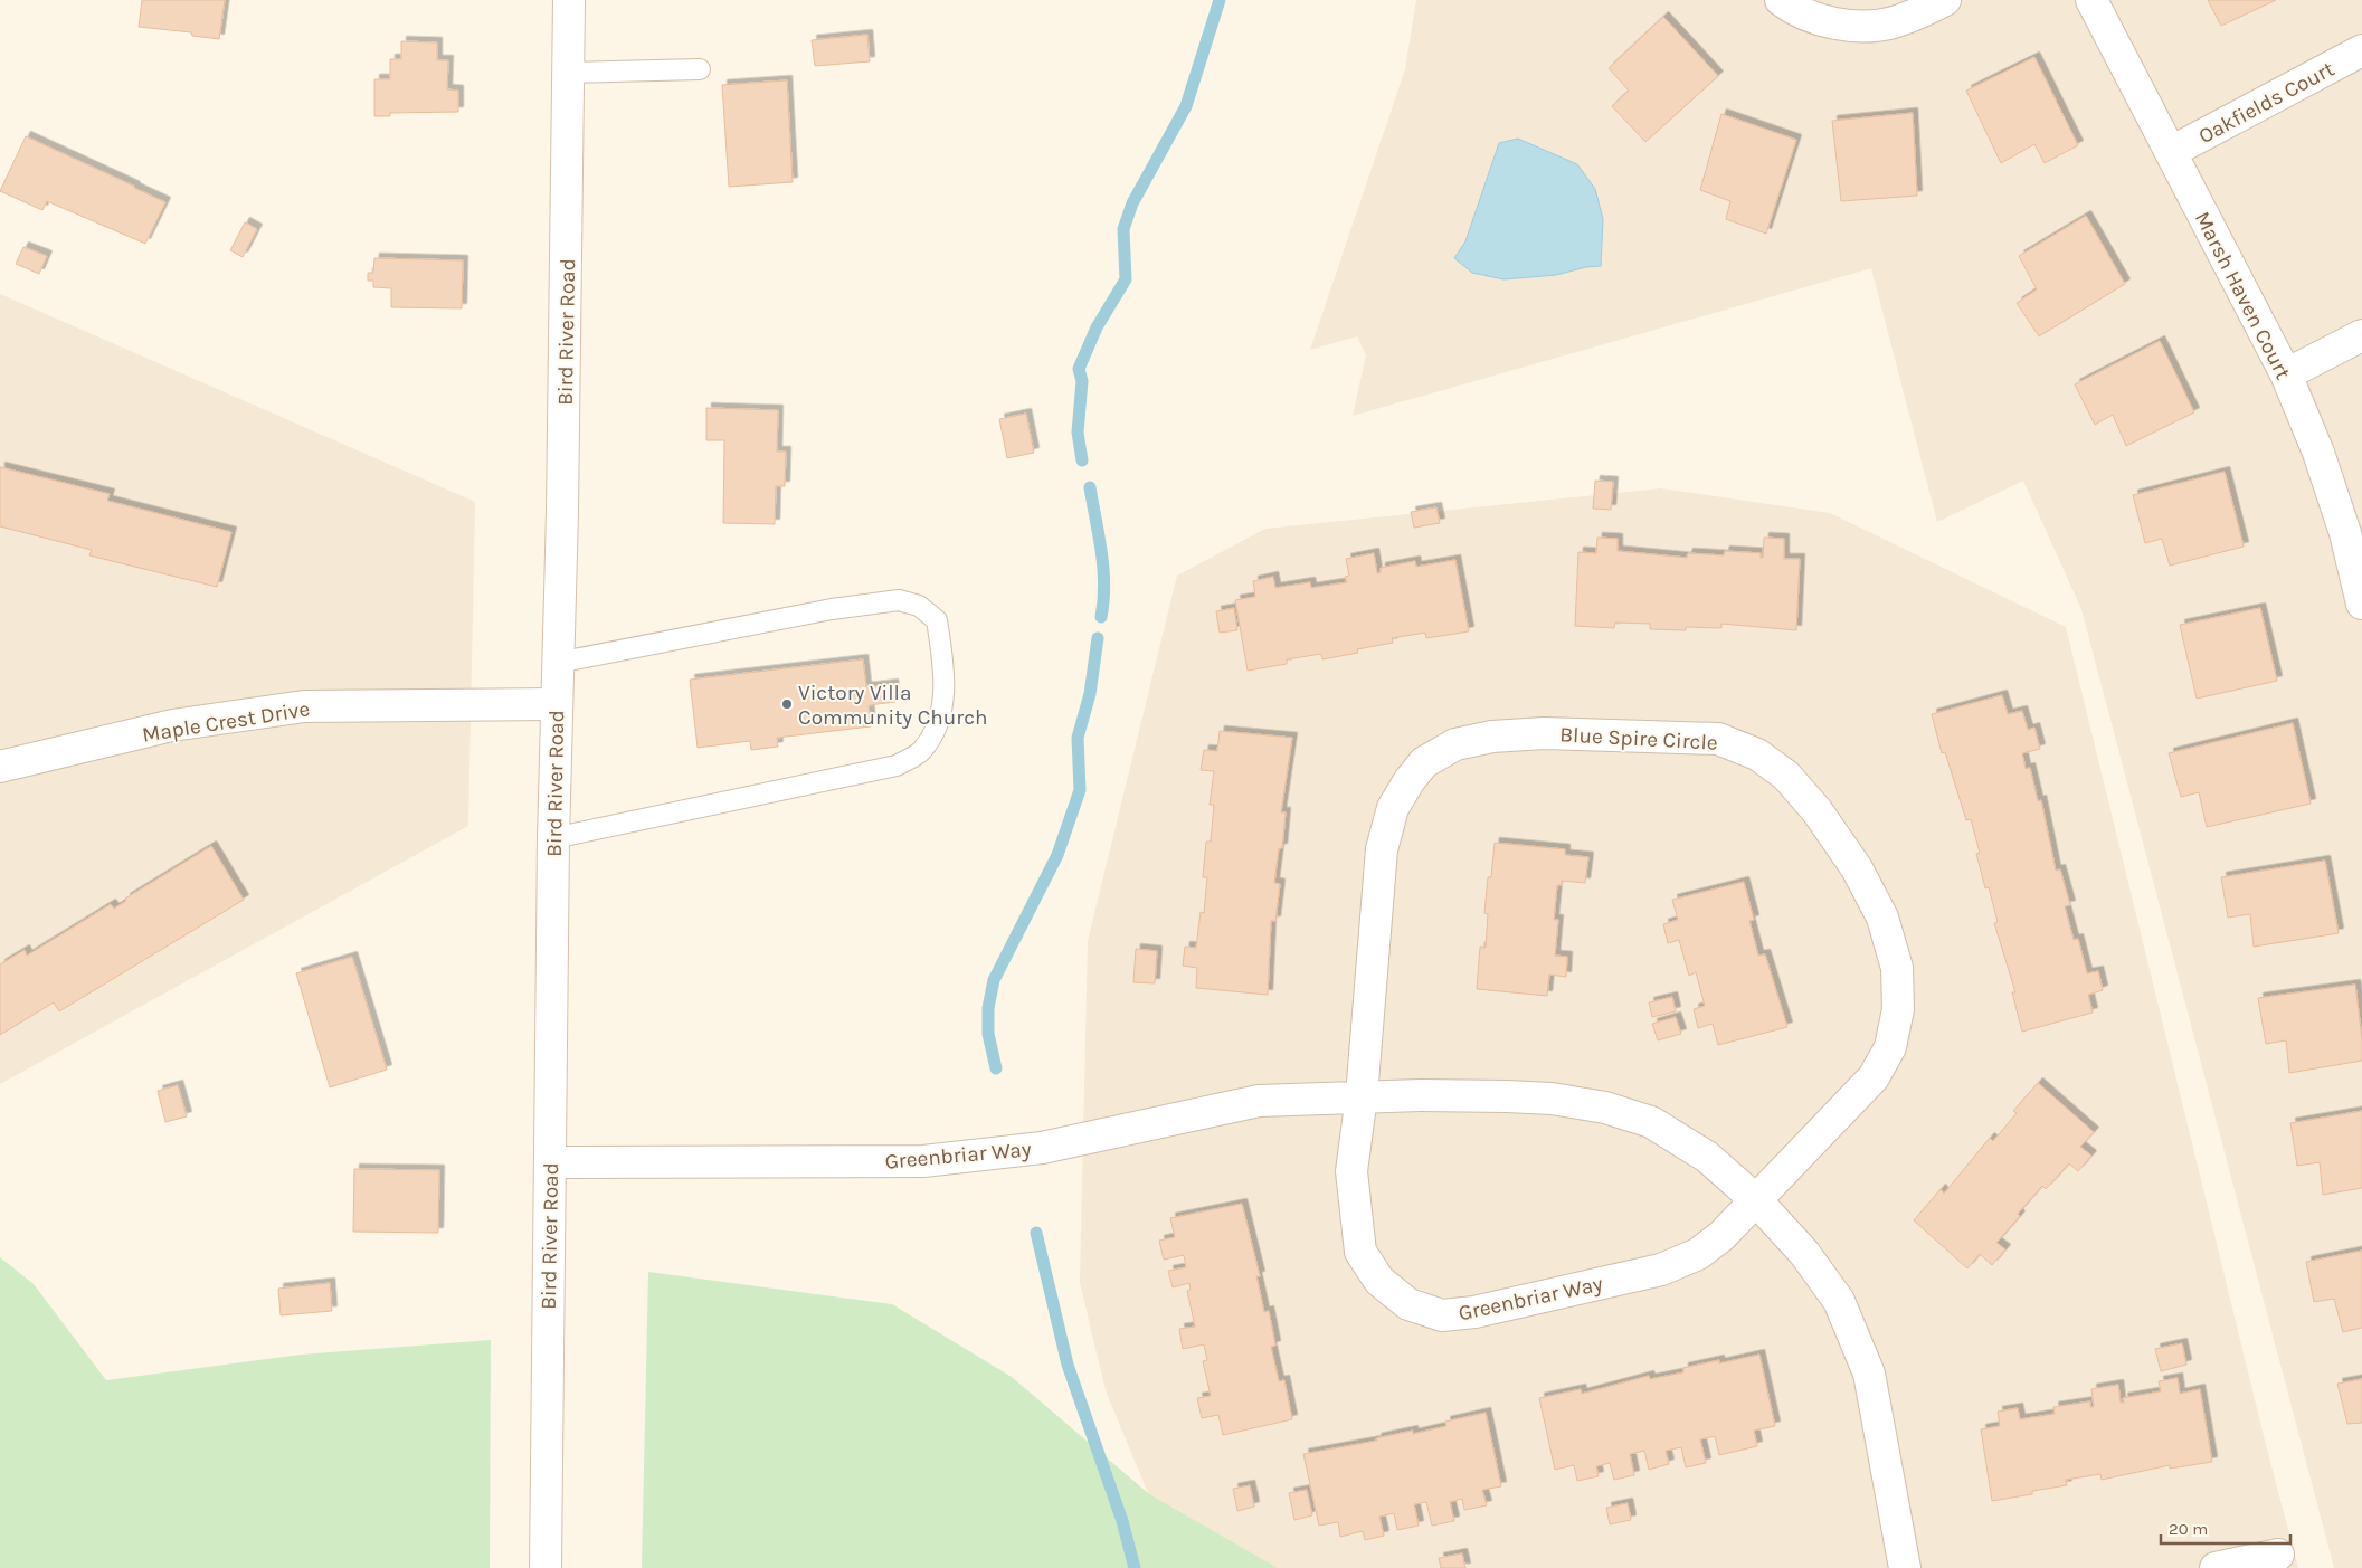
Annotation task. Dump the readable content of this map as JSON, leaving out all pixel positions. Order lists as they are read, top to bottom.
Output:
{
  "streets": {
    "street": [
      "Oakfields Court",
      "Marsh Haven Court",
      "Bird River Road",
      "Maple Crest Drive",
      "Blue Spire Circle",
      "Greenbriar Way"
    ]
  },
  "crossings": [
    ["Oakfields Court", "Marsh Haven Court"],
    ["Bird River Road", "Maple Crest Drive"],
    ["Bird River Road", "Greenbriar Way"],
    ["Blue Spire Circle", "Greenbriar Way"]
  ],
  "places": ["Victory Villa Community Church"],
  "scale_bar": "20 m"
}
